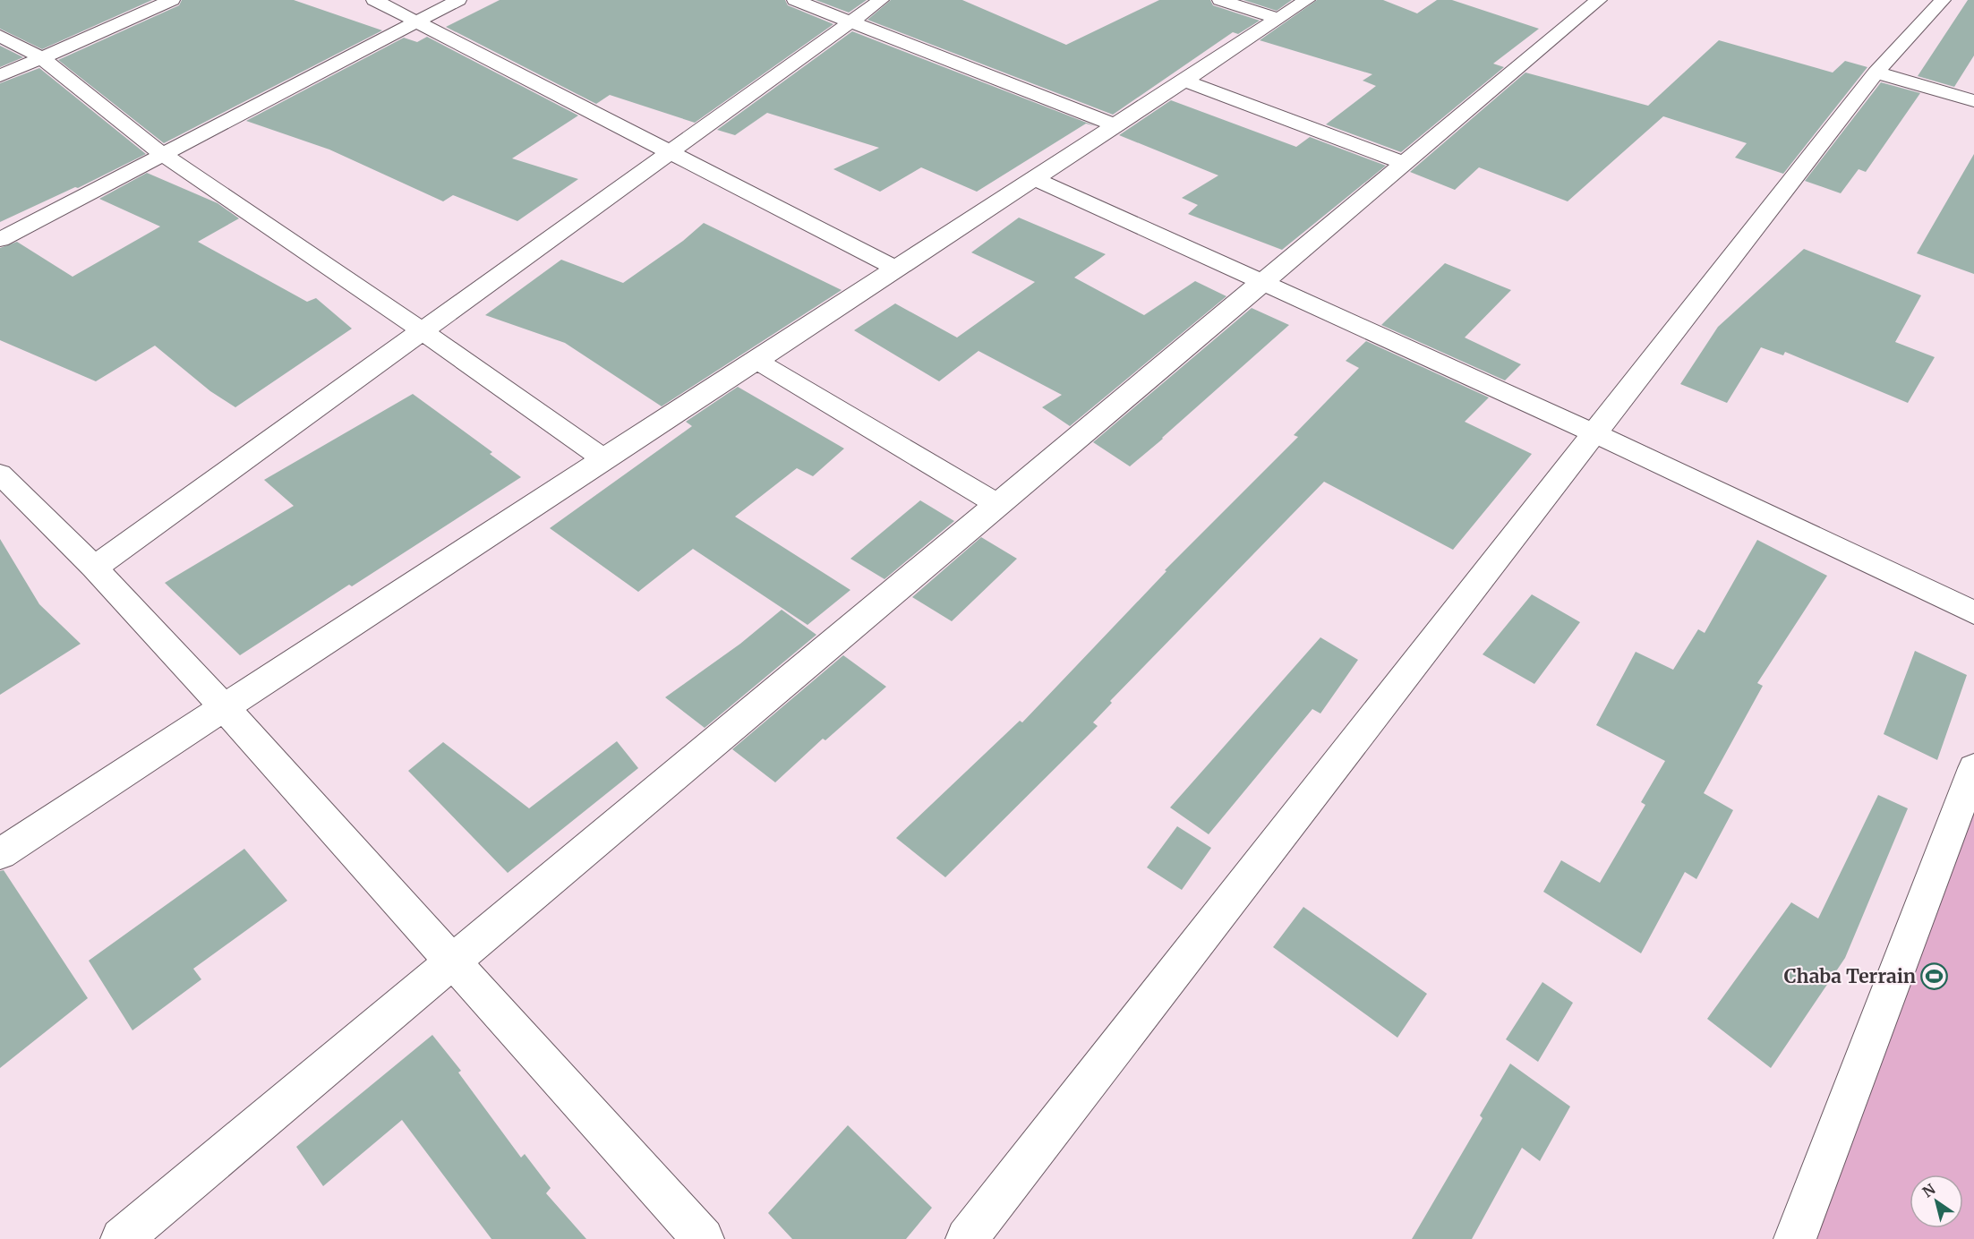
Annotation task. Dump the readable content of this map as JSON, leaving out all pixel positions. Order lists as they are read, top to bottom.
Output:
{
  "places": {
    "sports": ["Chaba Terrain"]
  },
  "north": "top left"
}
